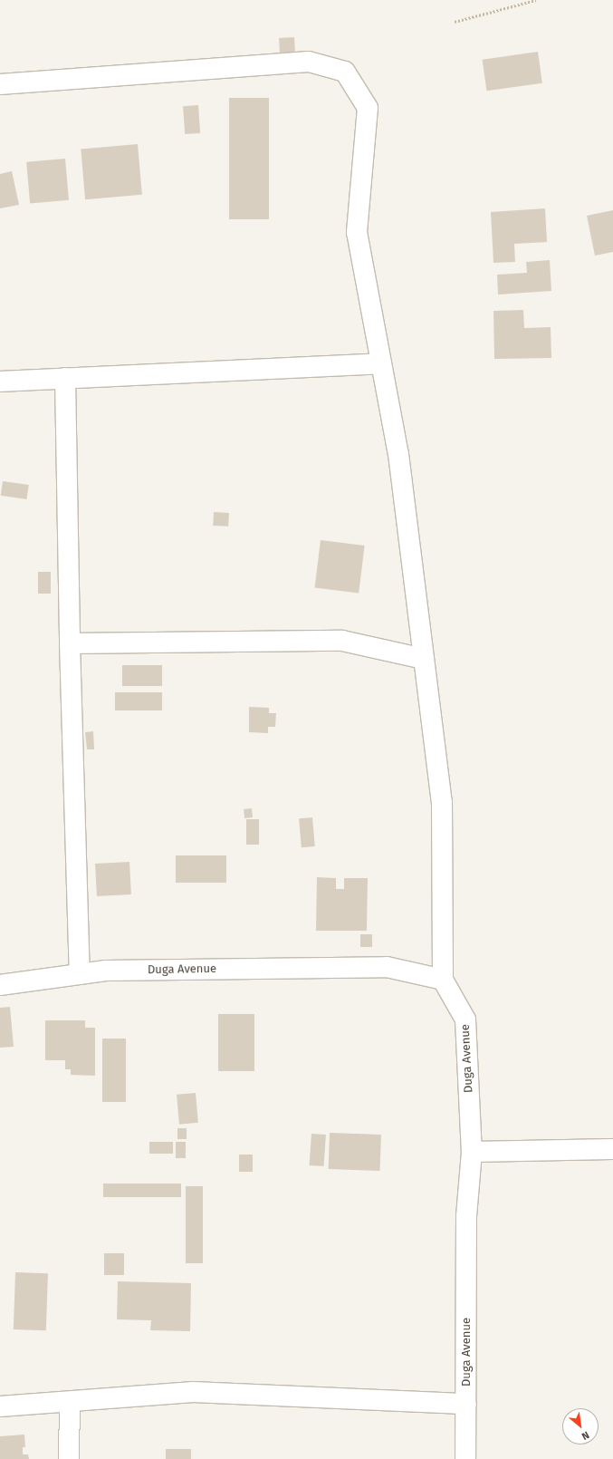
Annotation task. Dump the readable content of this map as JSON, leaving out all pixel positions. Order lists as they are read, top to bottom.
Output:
{
  "streets": {
    "street": ["Duga Avenue"]
  },
  "north": "bottom right"
}
